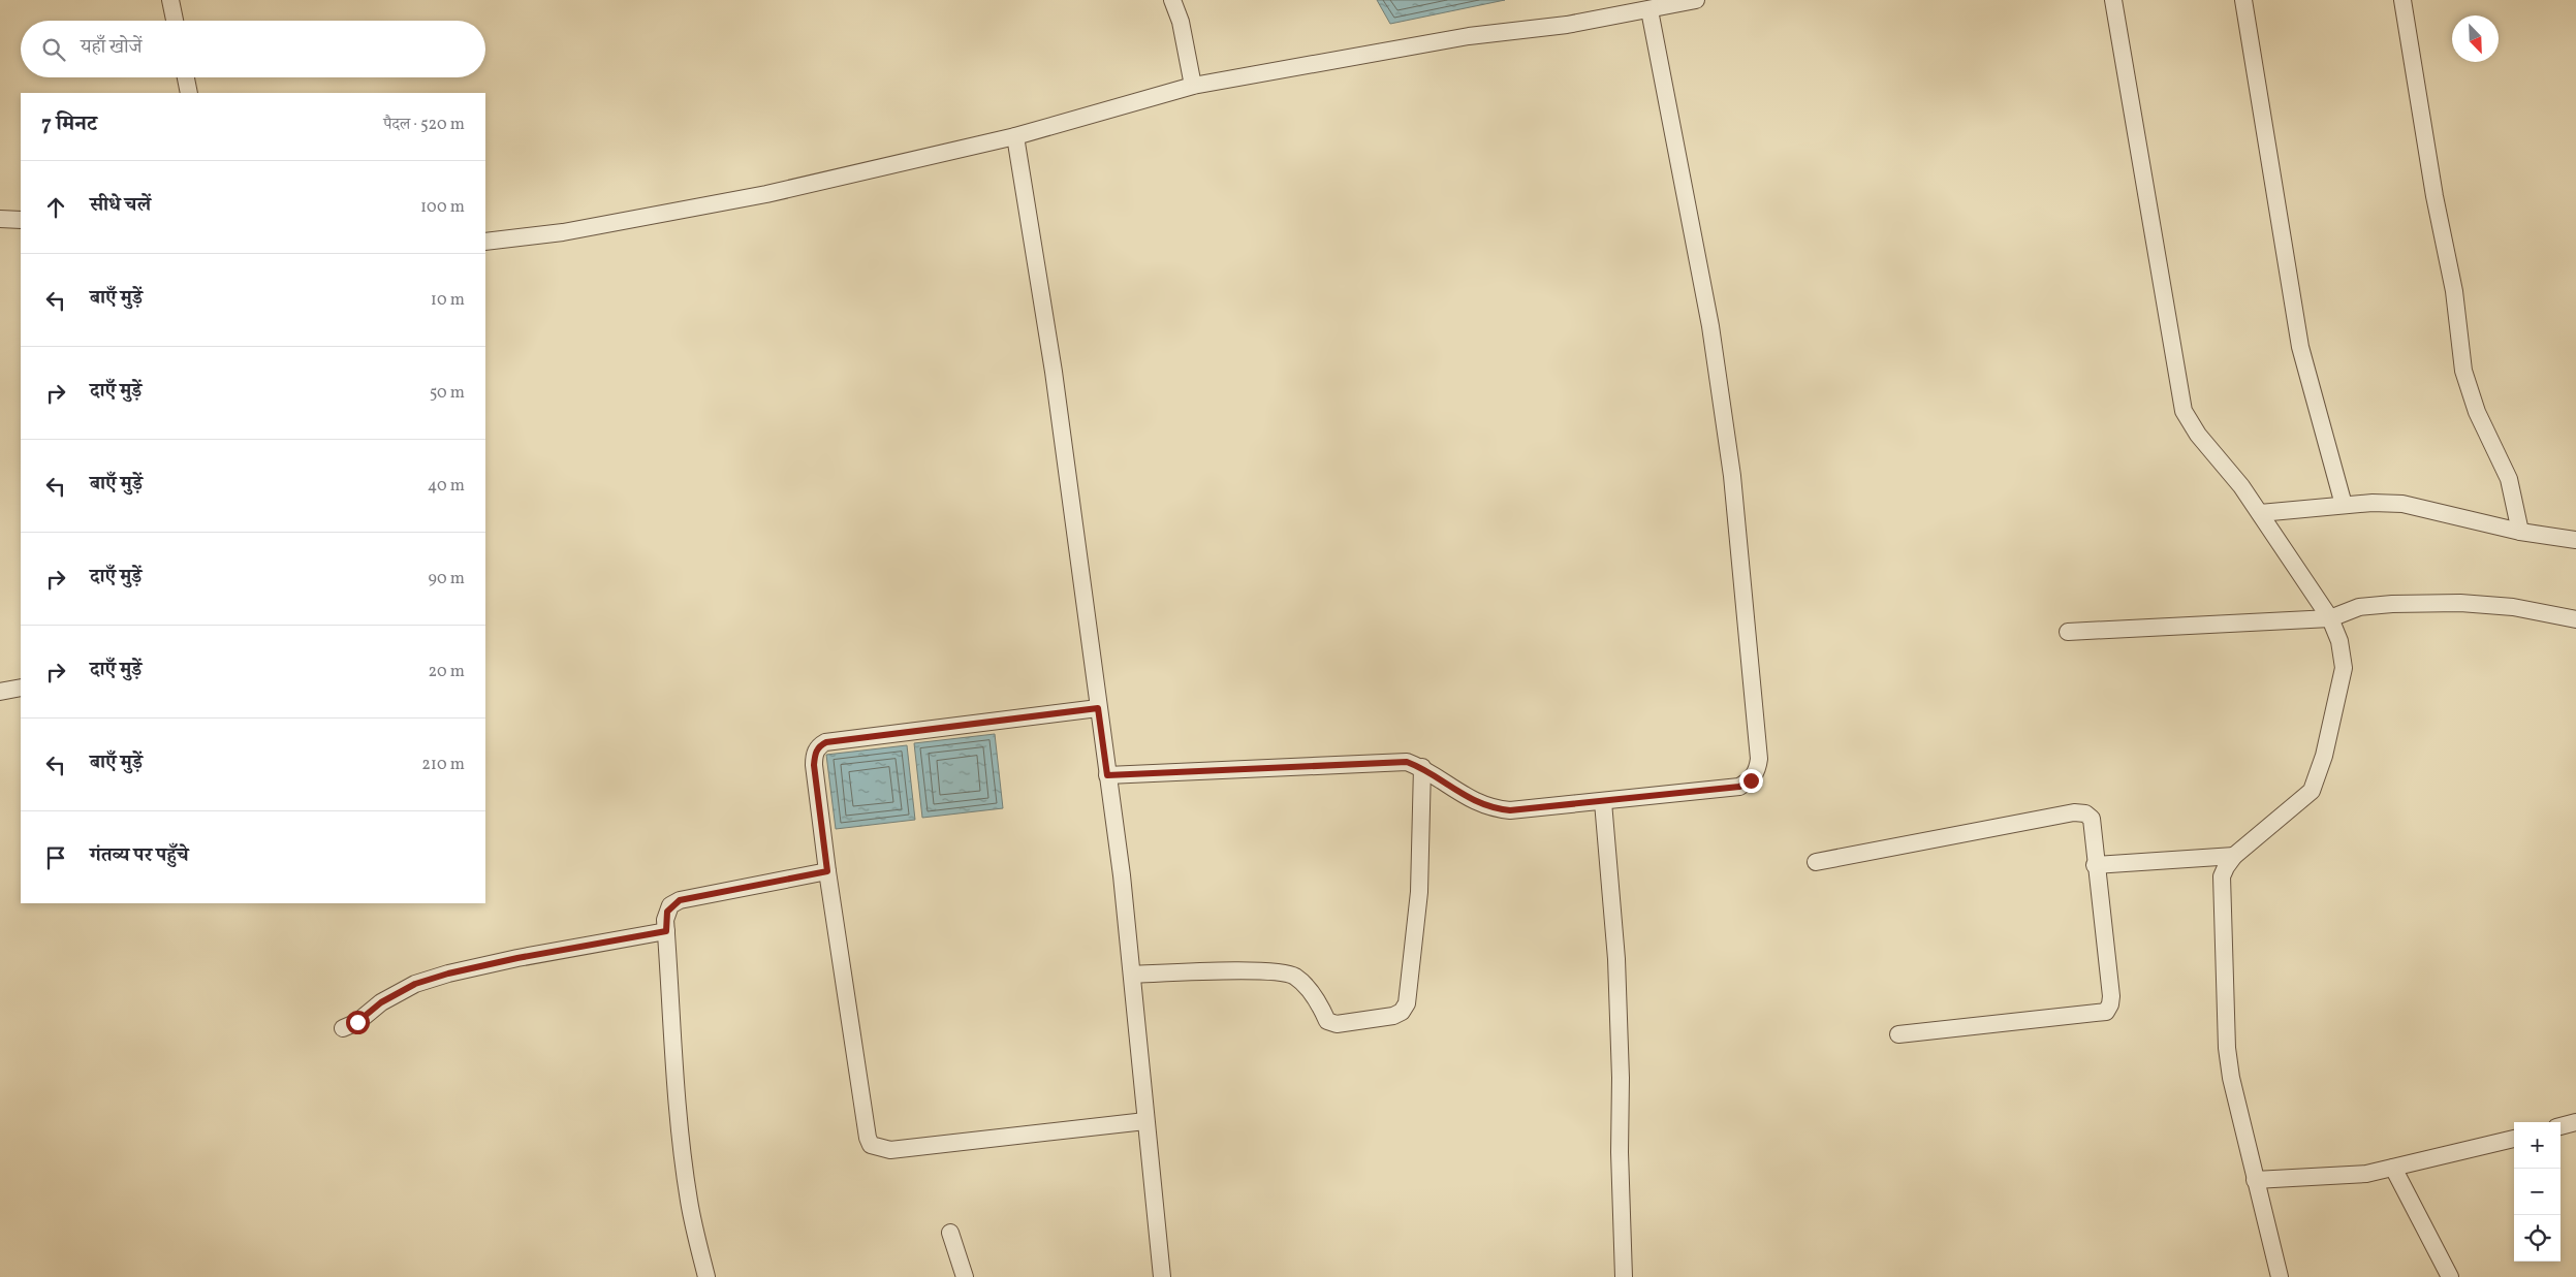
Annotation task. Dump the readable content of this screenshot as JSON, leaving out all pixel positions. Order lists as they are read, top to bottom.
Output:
{
  "north": "bottom right",
  "page": {
    "search": "यहाँ खोजें",
    "heading": ["7 मिनट", "पैदल · 520 m"],
    "list": [
      ["सीधे चलें", "100 m"],
      ["बाएँ मुड़ें", "10 m"],
      ["दाएँ मुड़ें", "50 m"],
      ["बाएँ मुड़ें", "40 m"],
      ["दाएँ मुड़ें", "90 m"],
      ["दाएँ मुड़ें", "20 m"],
      ["बाएँ मुड़ें", "210 m"],
      "गंतव्य पर पहुँचे"
    ],
    "map_buttons": ["+", "−"]
  }
}
